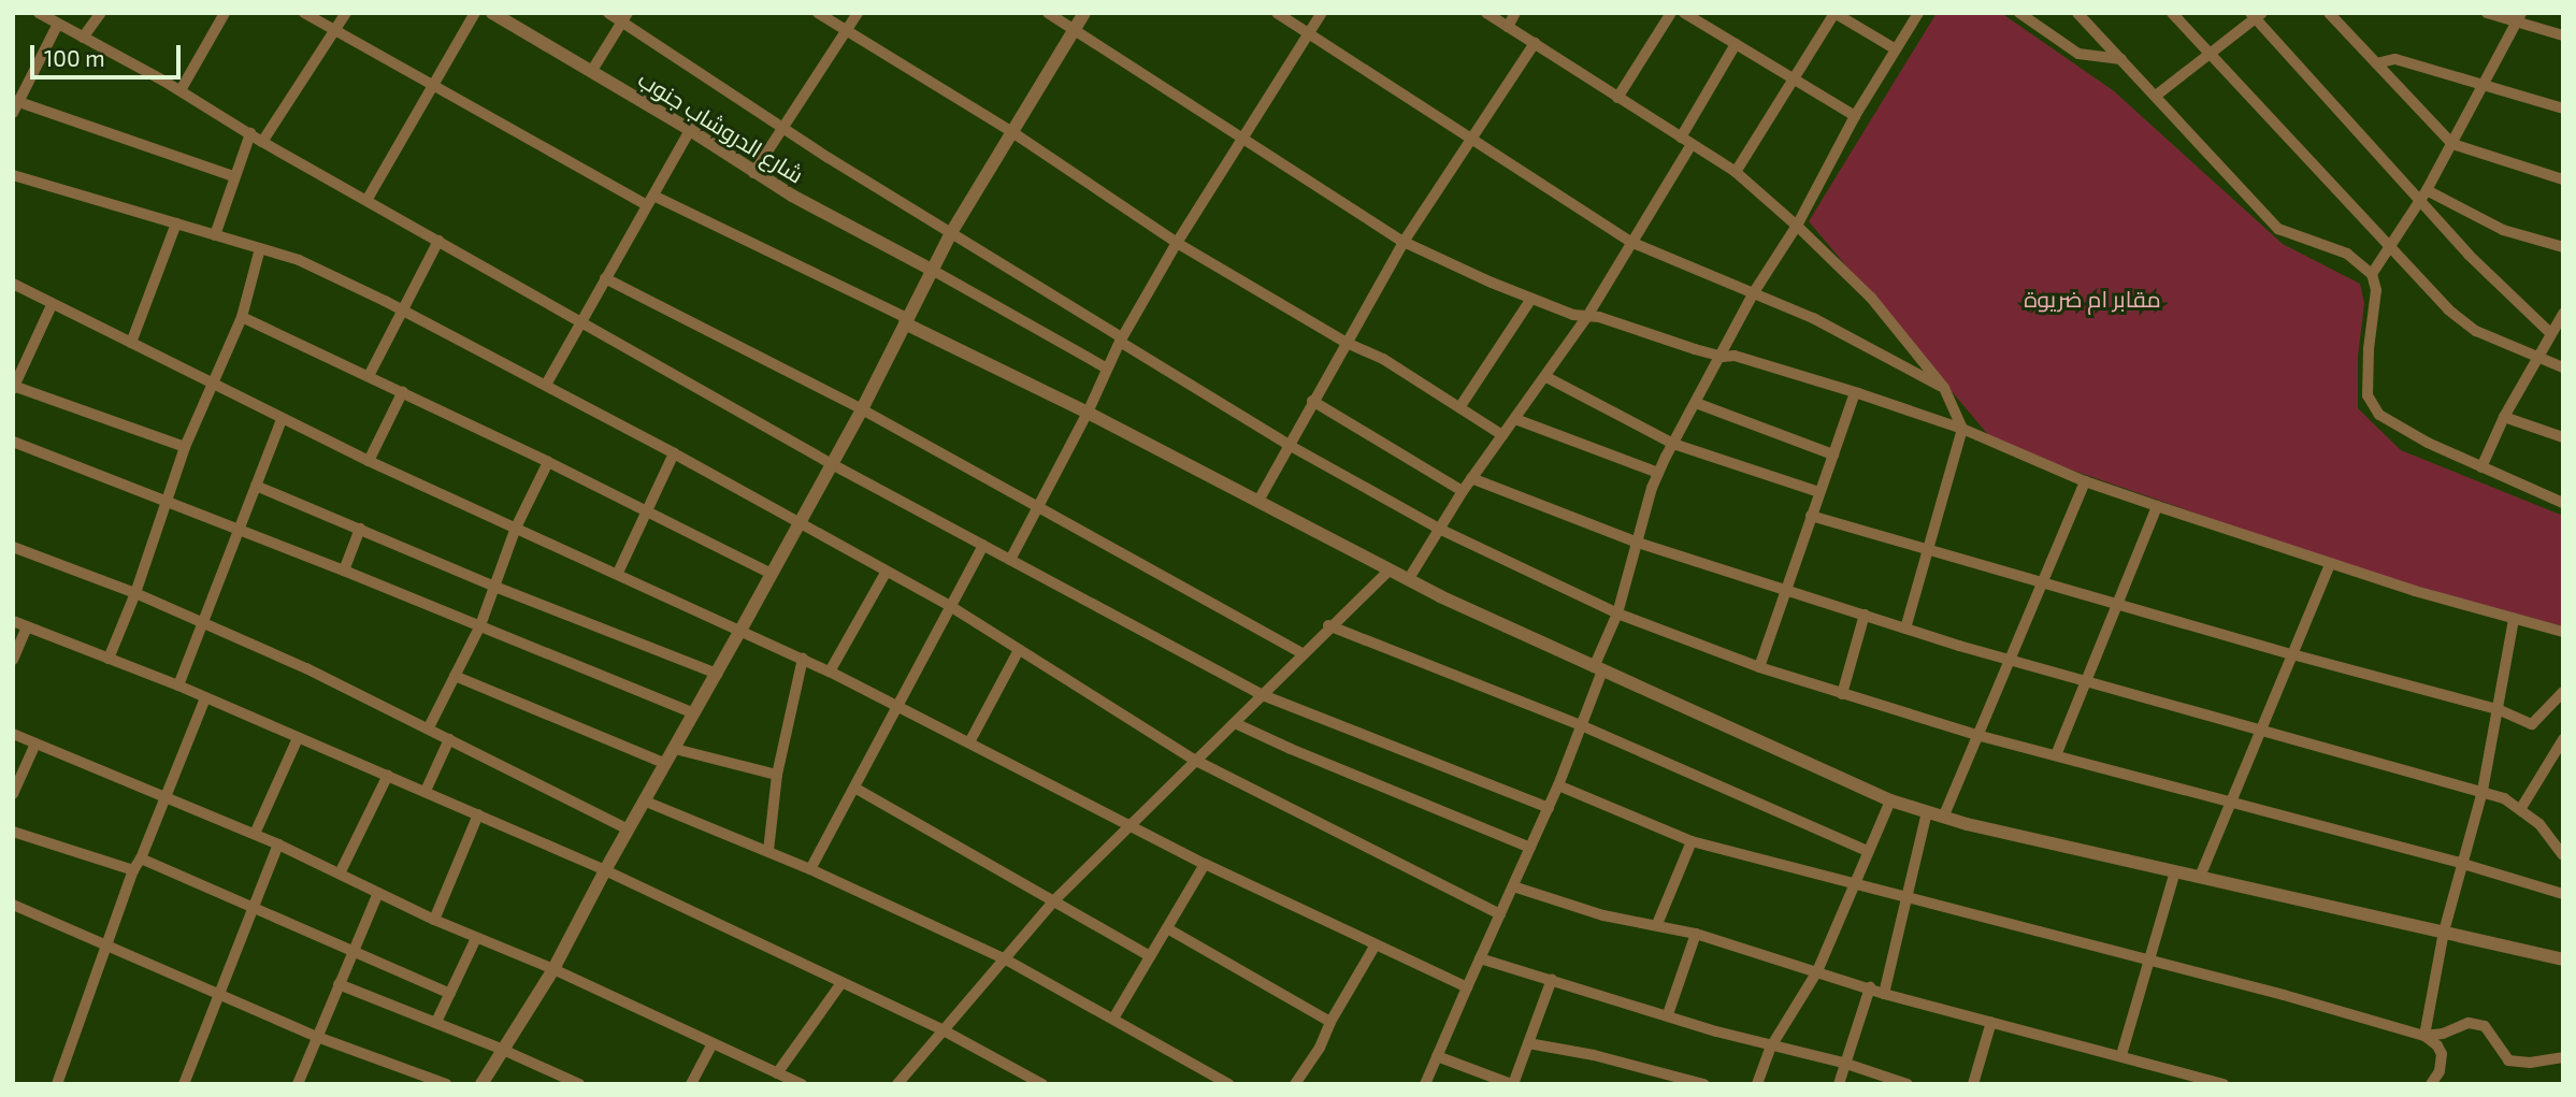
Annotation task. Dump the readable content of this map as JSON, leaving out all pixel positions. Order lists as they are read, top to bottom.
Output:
{
  "streets": {
    "street": ["شارع الدروشاب جنوب"]
  },
  "parks": ["مقابر ام ضريوة"],
  "scale_bar": "100 m"
}
